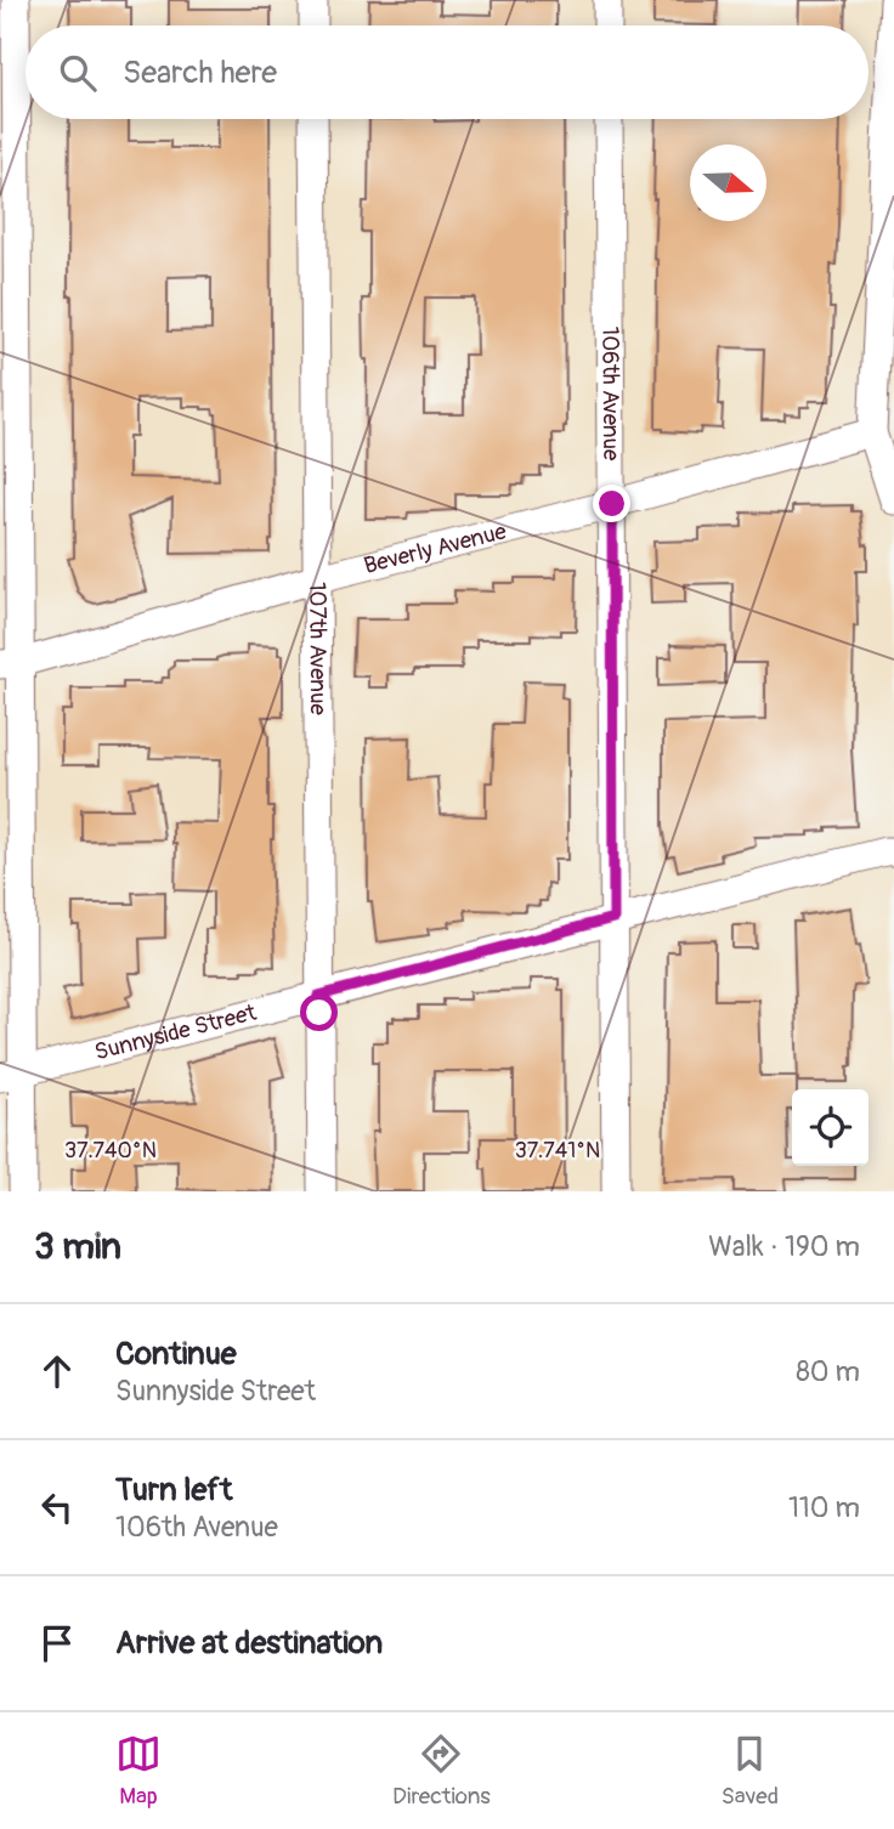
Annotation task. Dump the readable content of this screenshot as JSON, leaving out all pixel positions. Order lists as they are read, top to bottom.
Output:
{
  "streets": {
    "street": [
      "106th Avenue",
      "Beverly Avenue",
      "107th Avenue",
      "Sunnyside Street"
    ]
  },
  "crossings": [
    ["106th Avenue", "Beverly Avenue"],
    ["106th Avenue", "Sunnyside Street"],
    ["Beverly Avenue", "107th Avenue"],
    ["107th Avenue", "Sunnyside Street"]
  ],
  "north": "right",
  "page": {
    "search": "Search here",
    "heading": ["3 min", "Walk · 190 m"],
    "list": [
      ["Continue", "Sunnyside Street", "80 m"],
      ["Turn left", "106th Avenue", "110 m"],
      "Arrive at destination"
    ],
    "nav": ["Map", "Directions", "Saved"]
  },
  "coordinates": ["37.740°N", "37.741°N"]
}
